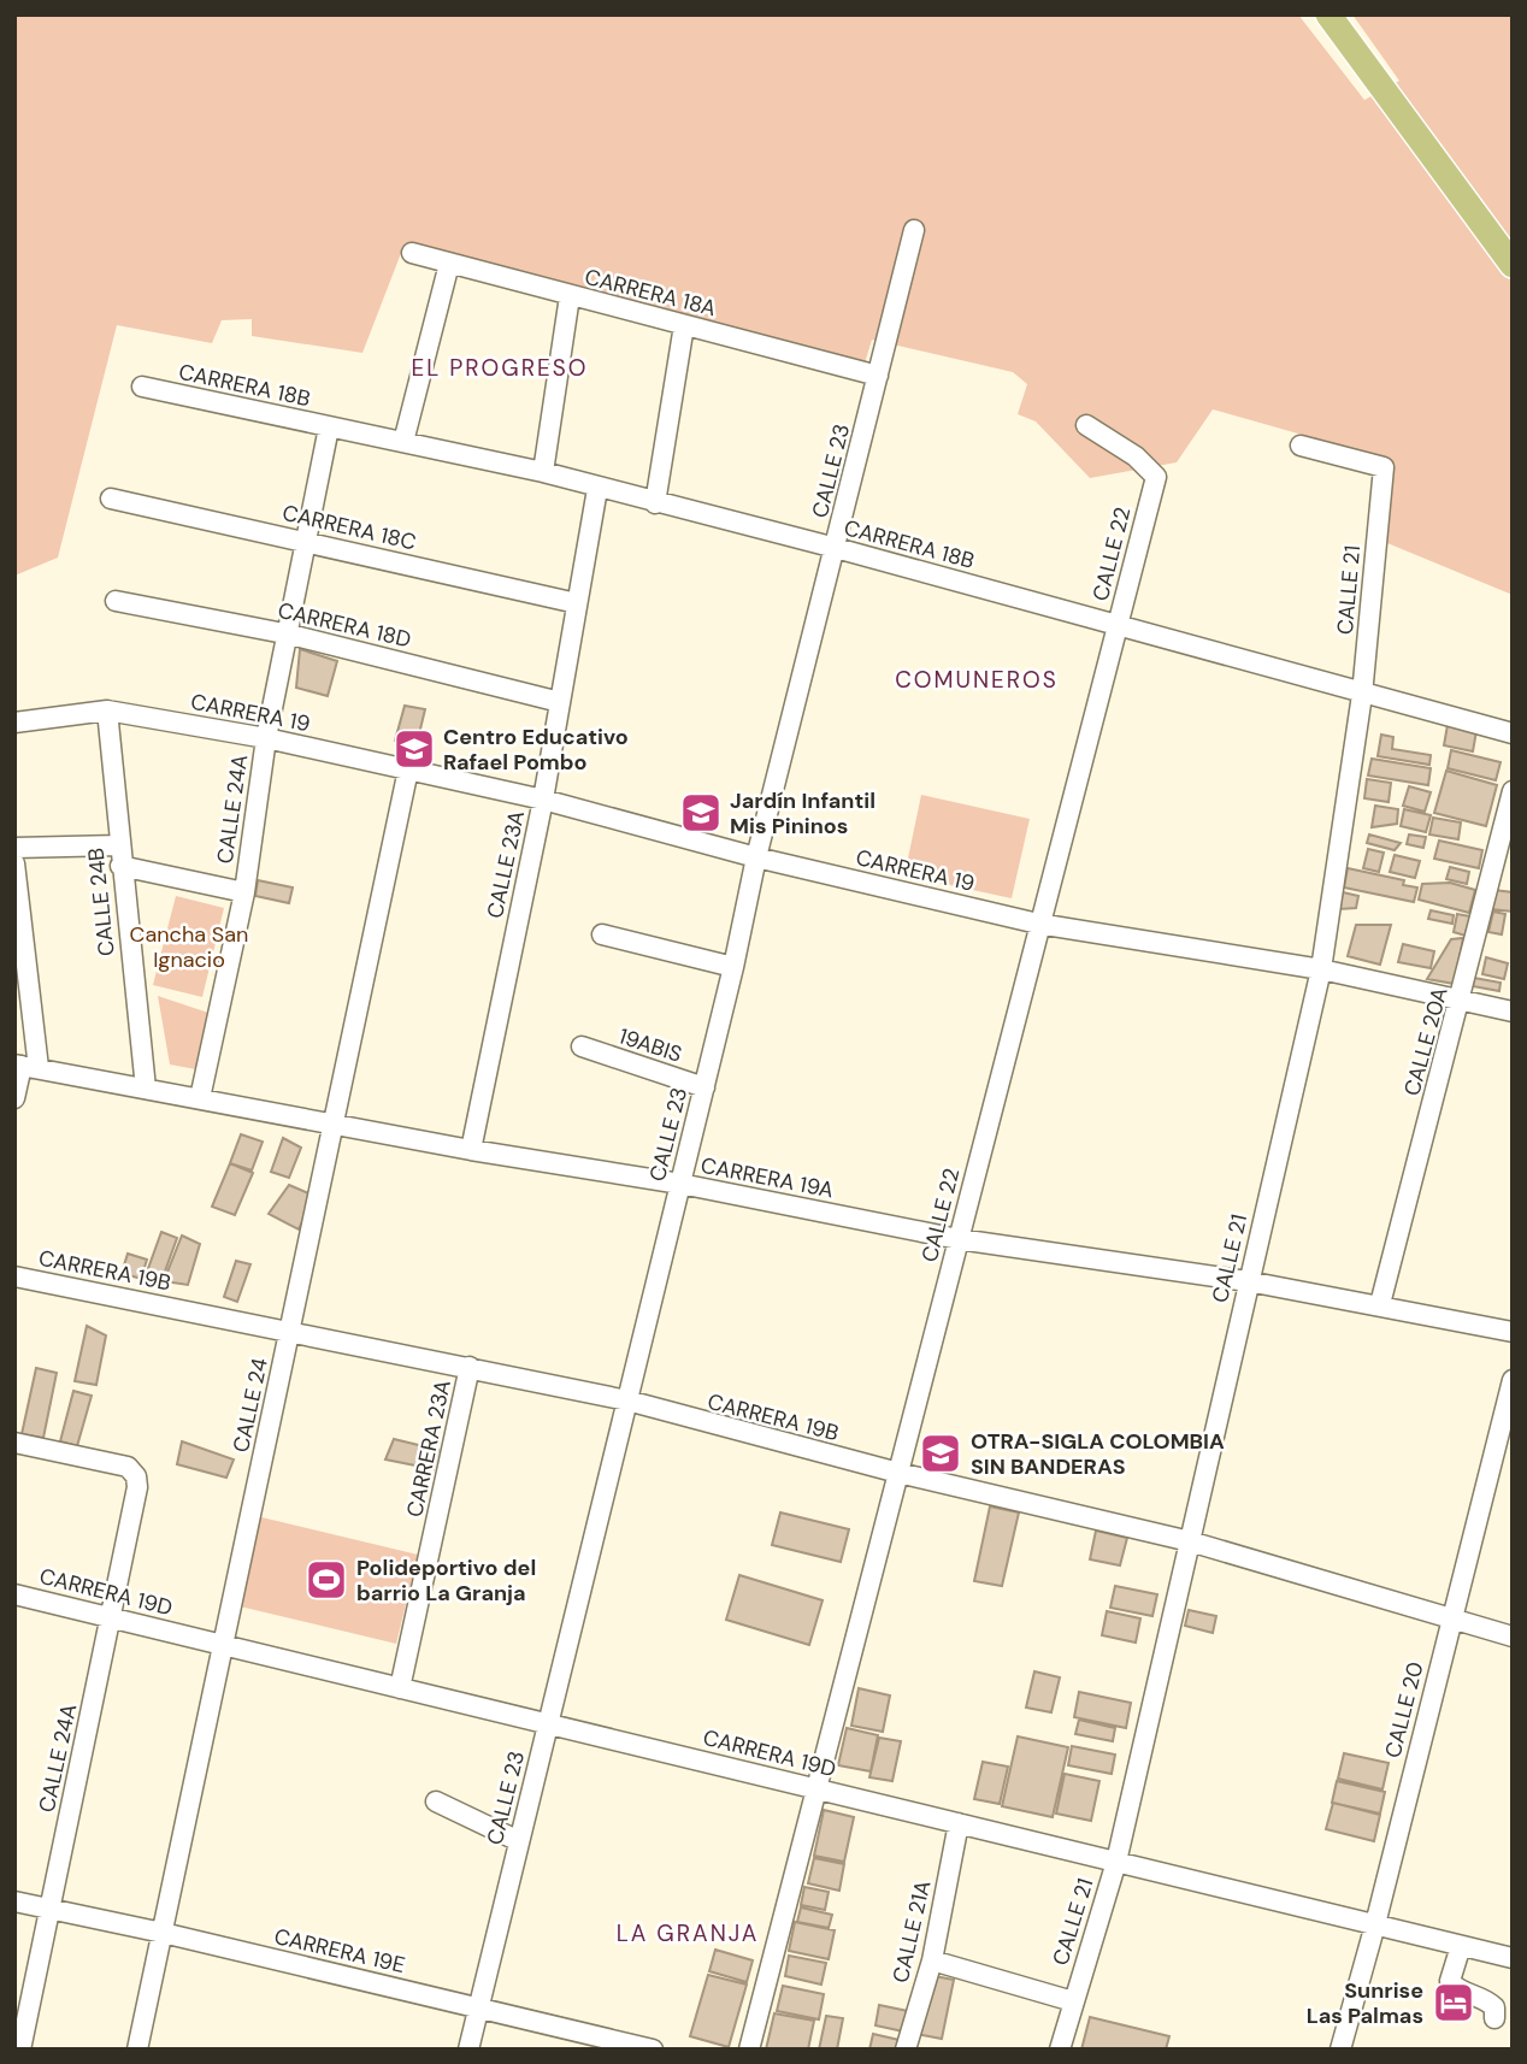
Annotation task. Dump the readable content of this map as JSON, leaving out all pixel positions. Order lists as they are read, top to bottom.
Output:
{
  "streets": {
    "street": [
      "CARRERA 18A",
      "CARRERA 18B",
      "CALLE 23",
      "CARRERA 18C",
      "CALLE 22",
      "CALLE 21",
      "CARRERA 18D",
      "CARRERA 19",
      "CALLE 24A",
      "CALLE 23A",
      "CALLE 24B",
      "CALLE 20A",
      "19ABIS",
      "CARRERA 19A",
      "CARRERA 19B",
      "CALLE 24",
      "CARRERA 23A",
      "CARRERA 19D",
      "CALLE 20",
      "CALLE 21A",
      "CARRERA 19E"
    ]
  },
  "crossings": [
    ["CARRERA 18A", "CALLE 23"],
    ["CARRERA 18B", "CALLE 23"],
    ["CARRERA 18B", "CALLE 22"],
    ["CARRERA 18B", "CALLE 21"],
    ["CARRERA 18B", "CALLE 24A"],
    ["CARRERA 18B", "CALLE 23A"],
    ["CALLE 23", "CARRERA 19"],
    ["CALLE 23", "19ABIS"],
    ["CALLE 23", "CARRERA 19A"],
    ["CALLE 23", "CARRERA 19B"],
    ["CALLE 23", "CARRERA 19D"],
    ["CALLE 23", "CARRERA 19E"],
    ["CARRERA 18C", "CALLE 24A"],
    ["CARRERA 18C", "CALLE 23A"],
    ["CALLE 22", "CARRERA 19"],
    ["CALLE 22", "CARRERA 19A"],
    ["CALLE 22", "CARRERA 19B"],
    ["CALLE 22", "CARRERA 19D"],
    ["CALLE 21", "CARRERA 19"],
    ["CALLE 21", "CARRERA 19A"],
    ["CALLE 21", "CARRERA 19B"],
    ["CALLE 21", "CARRERA 19D"],
    ["CARRERA 18D", "CALLE 24A"],
    ["CARRERA 18D", "CALLE 23A"],
    ["CARRERA 19", "CALLE 24A"],
    ["CARRERA 19", "CALLE 23A"],
    ["CARRERA 19", "CALLE 24B"],
    ["CARRERA 19", "CALLE 20A"],
    ["CARRERA 19", "CALLE 24"],
    ["CALLE 24A", "CARRERA 19A"],
    ["CALLE 24A", "CARRERA 19D"],
    ["CALLE 24A", "CARRERA 19E"],
    ["CALLE 23A", "CARRERA 19A"],
    ["CALLE 24B", "CARRERA 19A"],
    ["CALLE 20A", "CARRERA 19A"],
    ["CARRERA 19A", "CALLE 24"],
    ["CARRERA 19B", "CALLE 24"],
    ["CARRERA 19B", "CARRERA 23A"],
    ["CARRERA 19B", "CALLE 20"],
    ["CALLE 24", "CARRERA 19D"],
    ["CALLE 24", "CARRERA 19E"],
    ["CARRERA 23A", "CARRERA 19D"],
    ["CARRERA 19D", "CALLE 20"],
    ["CARRERA 19D", "CALLE 21A"]
  ],
  "districts": ["EL PROGRESO", "COMUNEROS", "LA GRANJA"],
  "parks": ["Cancha San Ignacio"],
  "places": {
    "school or university": ["Centro Educativo Rafael Pombo", "Jardín Infantil Mis Pininos", "OTRA-SIGLA COLOMBIA SIN BANDERAS"],
    "sports": ["Polideportivo del barrio La Granja"],
    "hotel": ["Sunrise Las Palmas"]
  }
}
